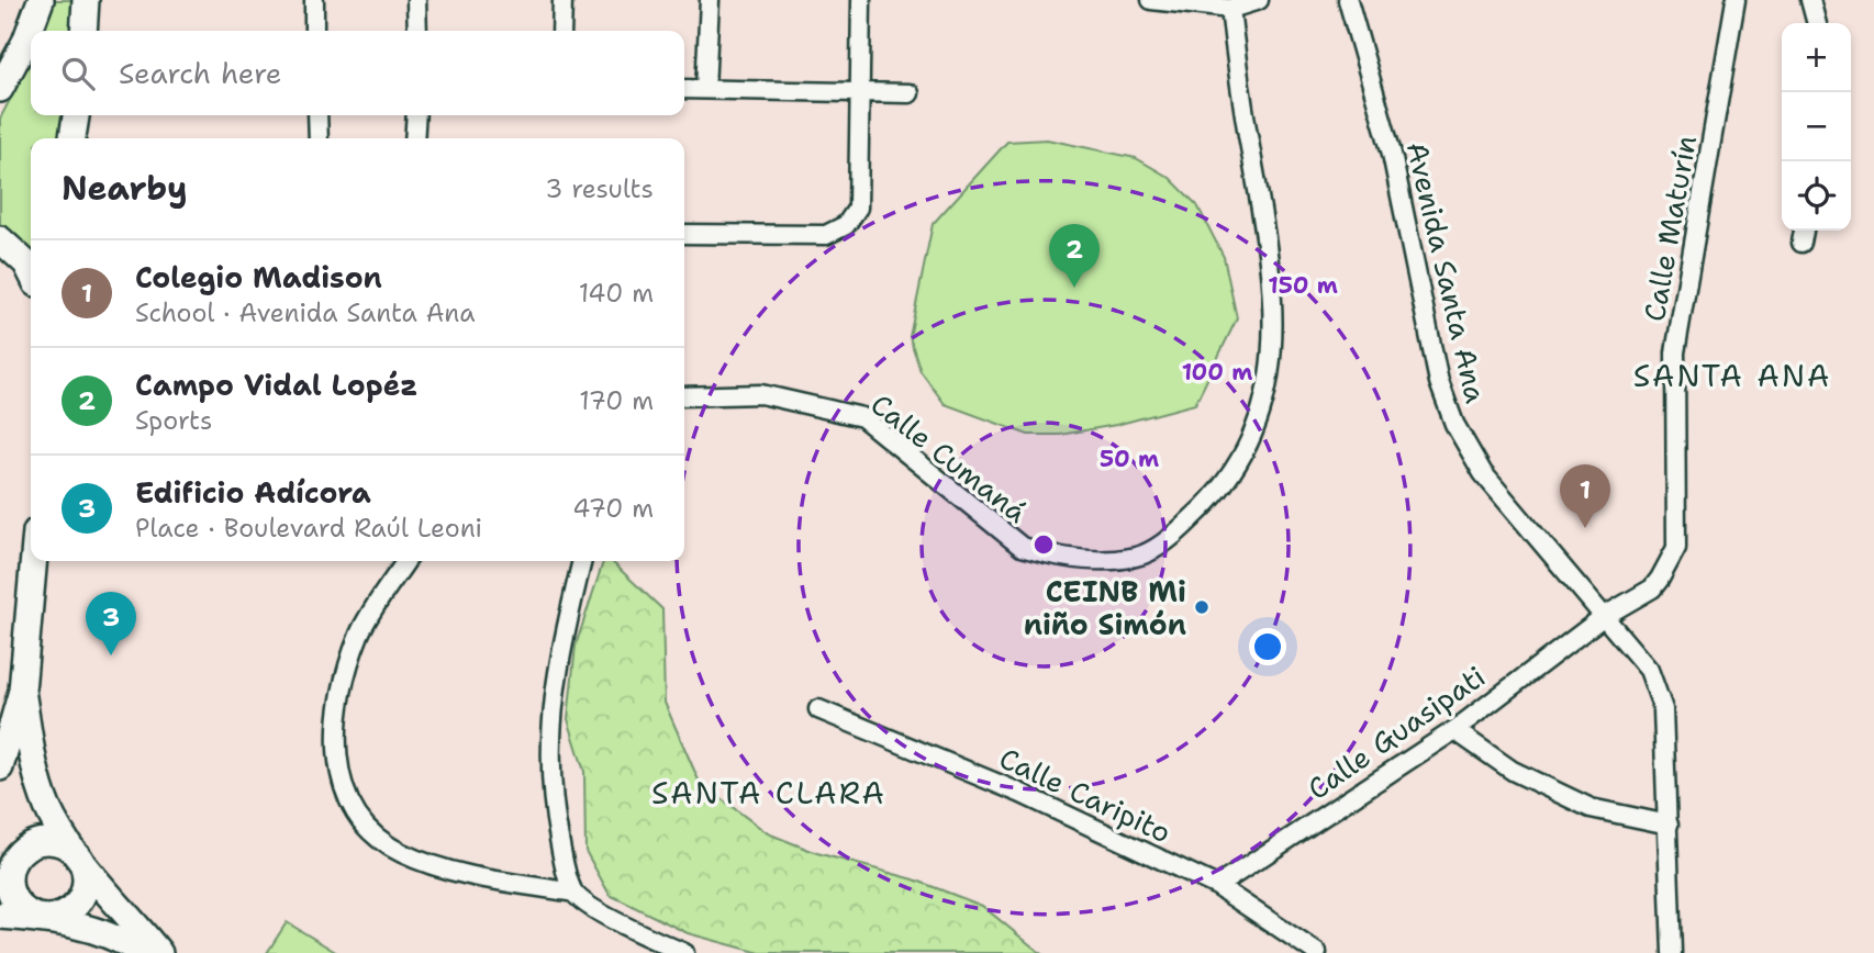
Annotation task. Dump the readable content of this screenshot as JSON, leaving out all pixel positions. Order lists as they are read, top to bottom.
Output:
{
  "streets": {
    "street": [
      "Calle Maturín",
      "Avenida Santa Ana",
      "Calle Cumaná",
      "Calle Guasipati",
      "Calle Caripito"
    ]
  },
  "crossings": [
    ["Calle Maturín", "Avenida Santa Ana"],
    ["Calle Maturín", "Calle Guasipati"],
    ["Avenida Santa Ana", "Calle Guasipati"],
    ["Calle Guasipati", "Calle Caripito"]
  ],
  "districts": ["SANTA ANA", "SANTA CLARA"],
  "places": ["CEINB Mi niño Simón"],
  "page": {
    "map_buttons": ["+", "−"],
    "search": "Search here",
    "heading": ["Nearby", "3 results"],
    "pins": ["2", "1", "3"],
    "list": [
      {
        "mark": "1",
        "name": "Colegio Madison",
        "note": "School · Avenida Santa Ana",
        "value": "140 m"
      },
      {
        "mark": "2",
        "name": "Campo Vidal Lopéz",
        "note": "Sports",
        "value": "170 m"
      },
      {
        "mark": "3",
        "name": "Edificio Adícora",
        "note": "Place · Boulevard Raúl Leoni",
        "value": "470 m"
      }
    ]
  },
  "rings": ["150 m", "100 m", "50 m"]
}
